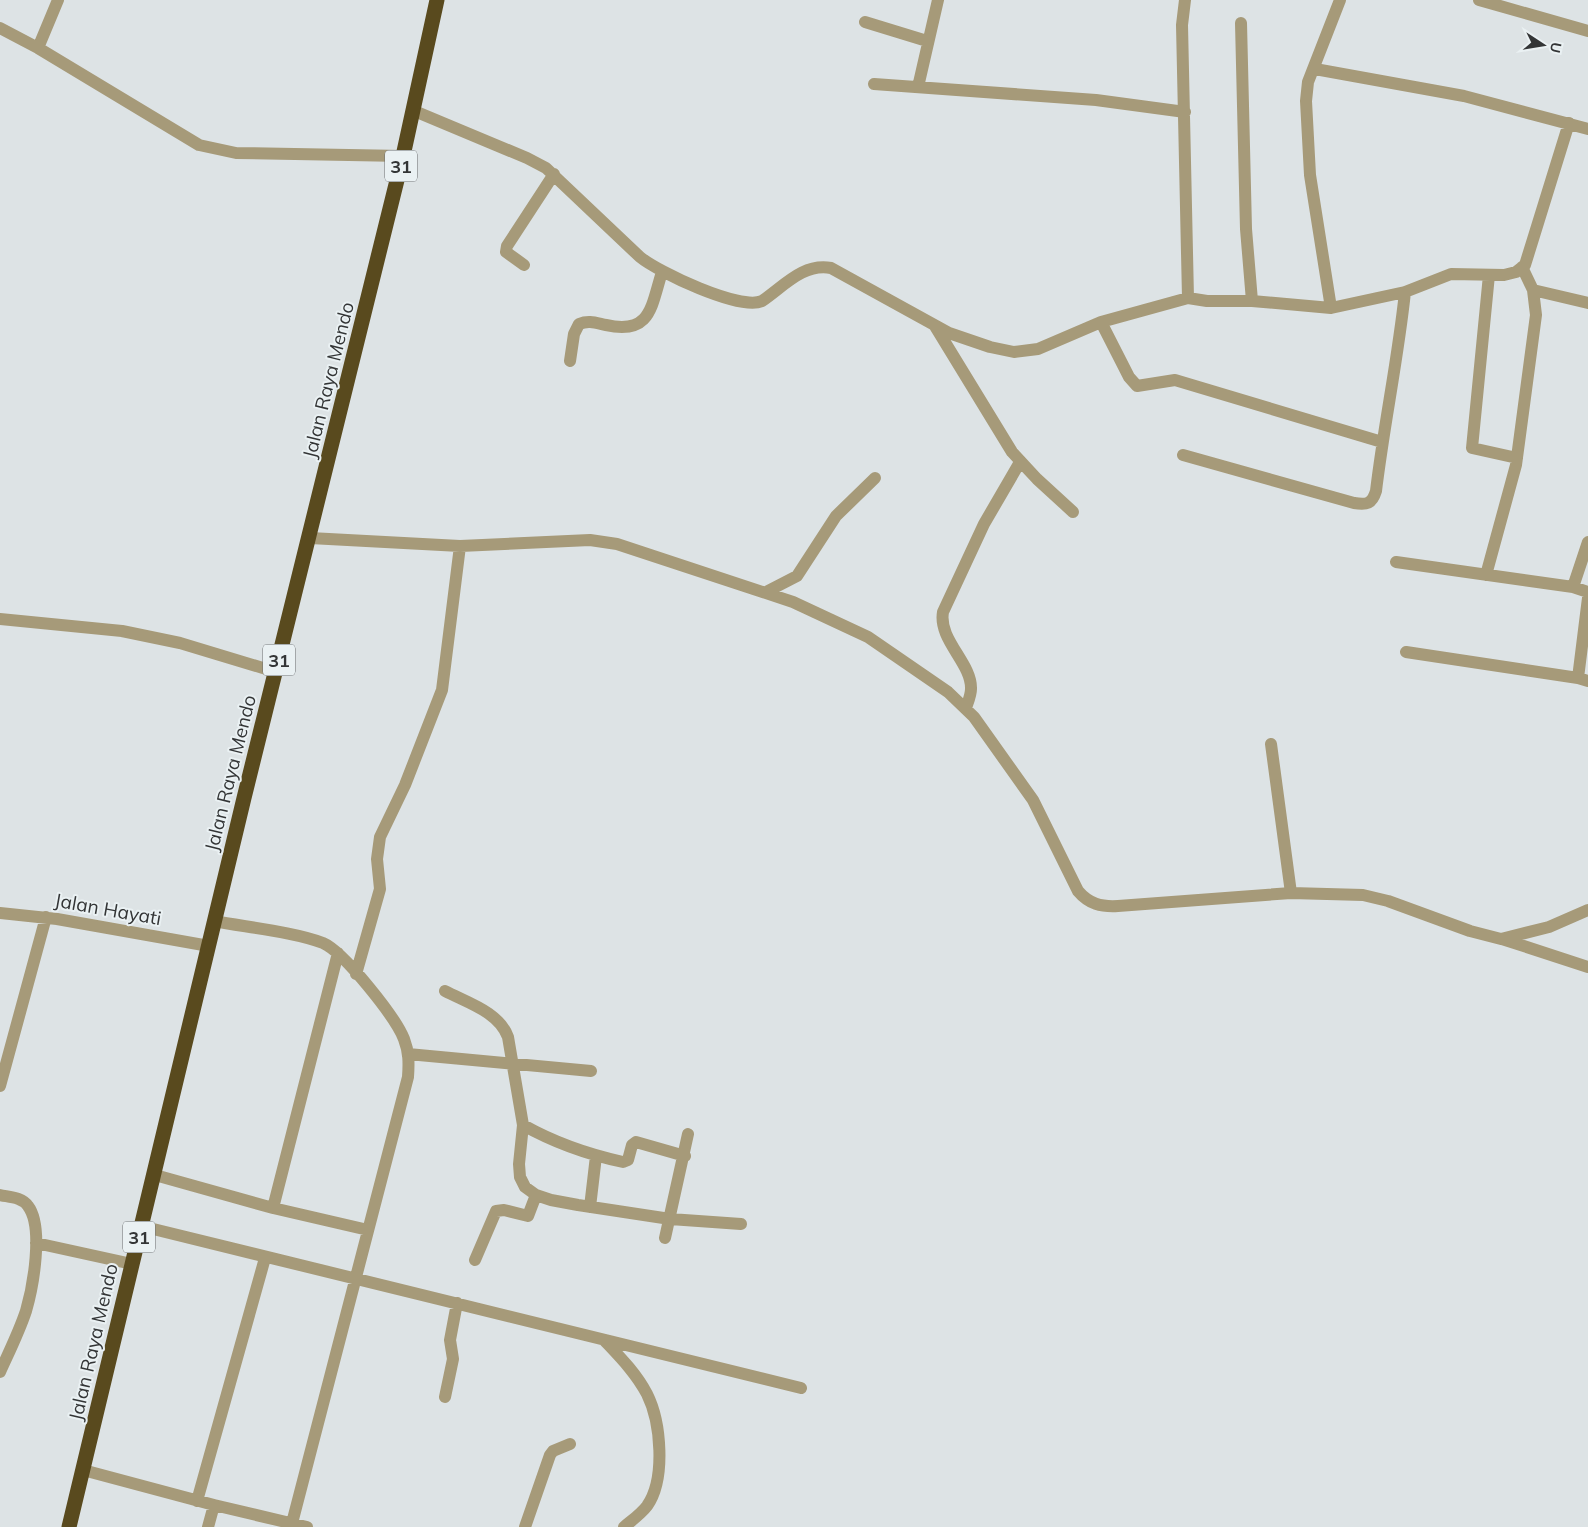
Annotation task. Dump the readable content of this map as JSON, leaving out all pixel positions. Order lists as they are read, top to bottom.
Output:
{
  "streets": {
    "highway": ["31", "Jalan Raya Mendo"],
    "street": ["Jalan Hayati"]
  },
  "crossings": [
    ["Jalan Raya Mendo", "Jalan Hayati"]
  ],
  "north": "right"
}
